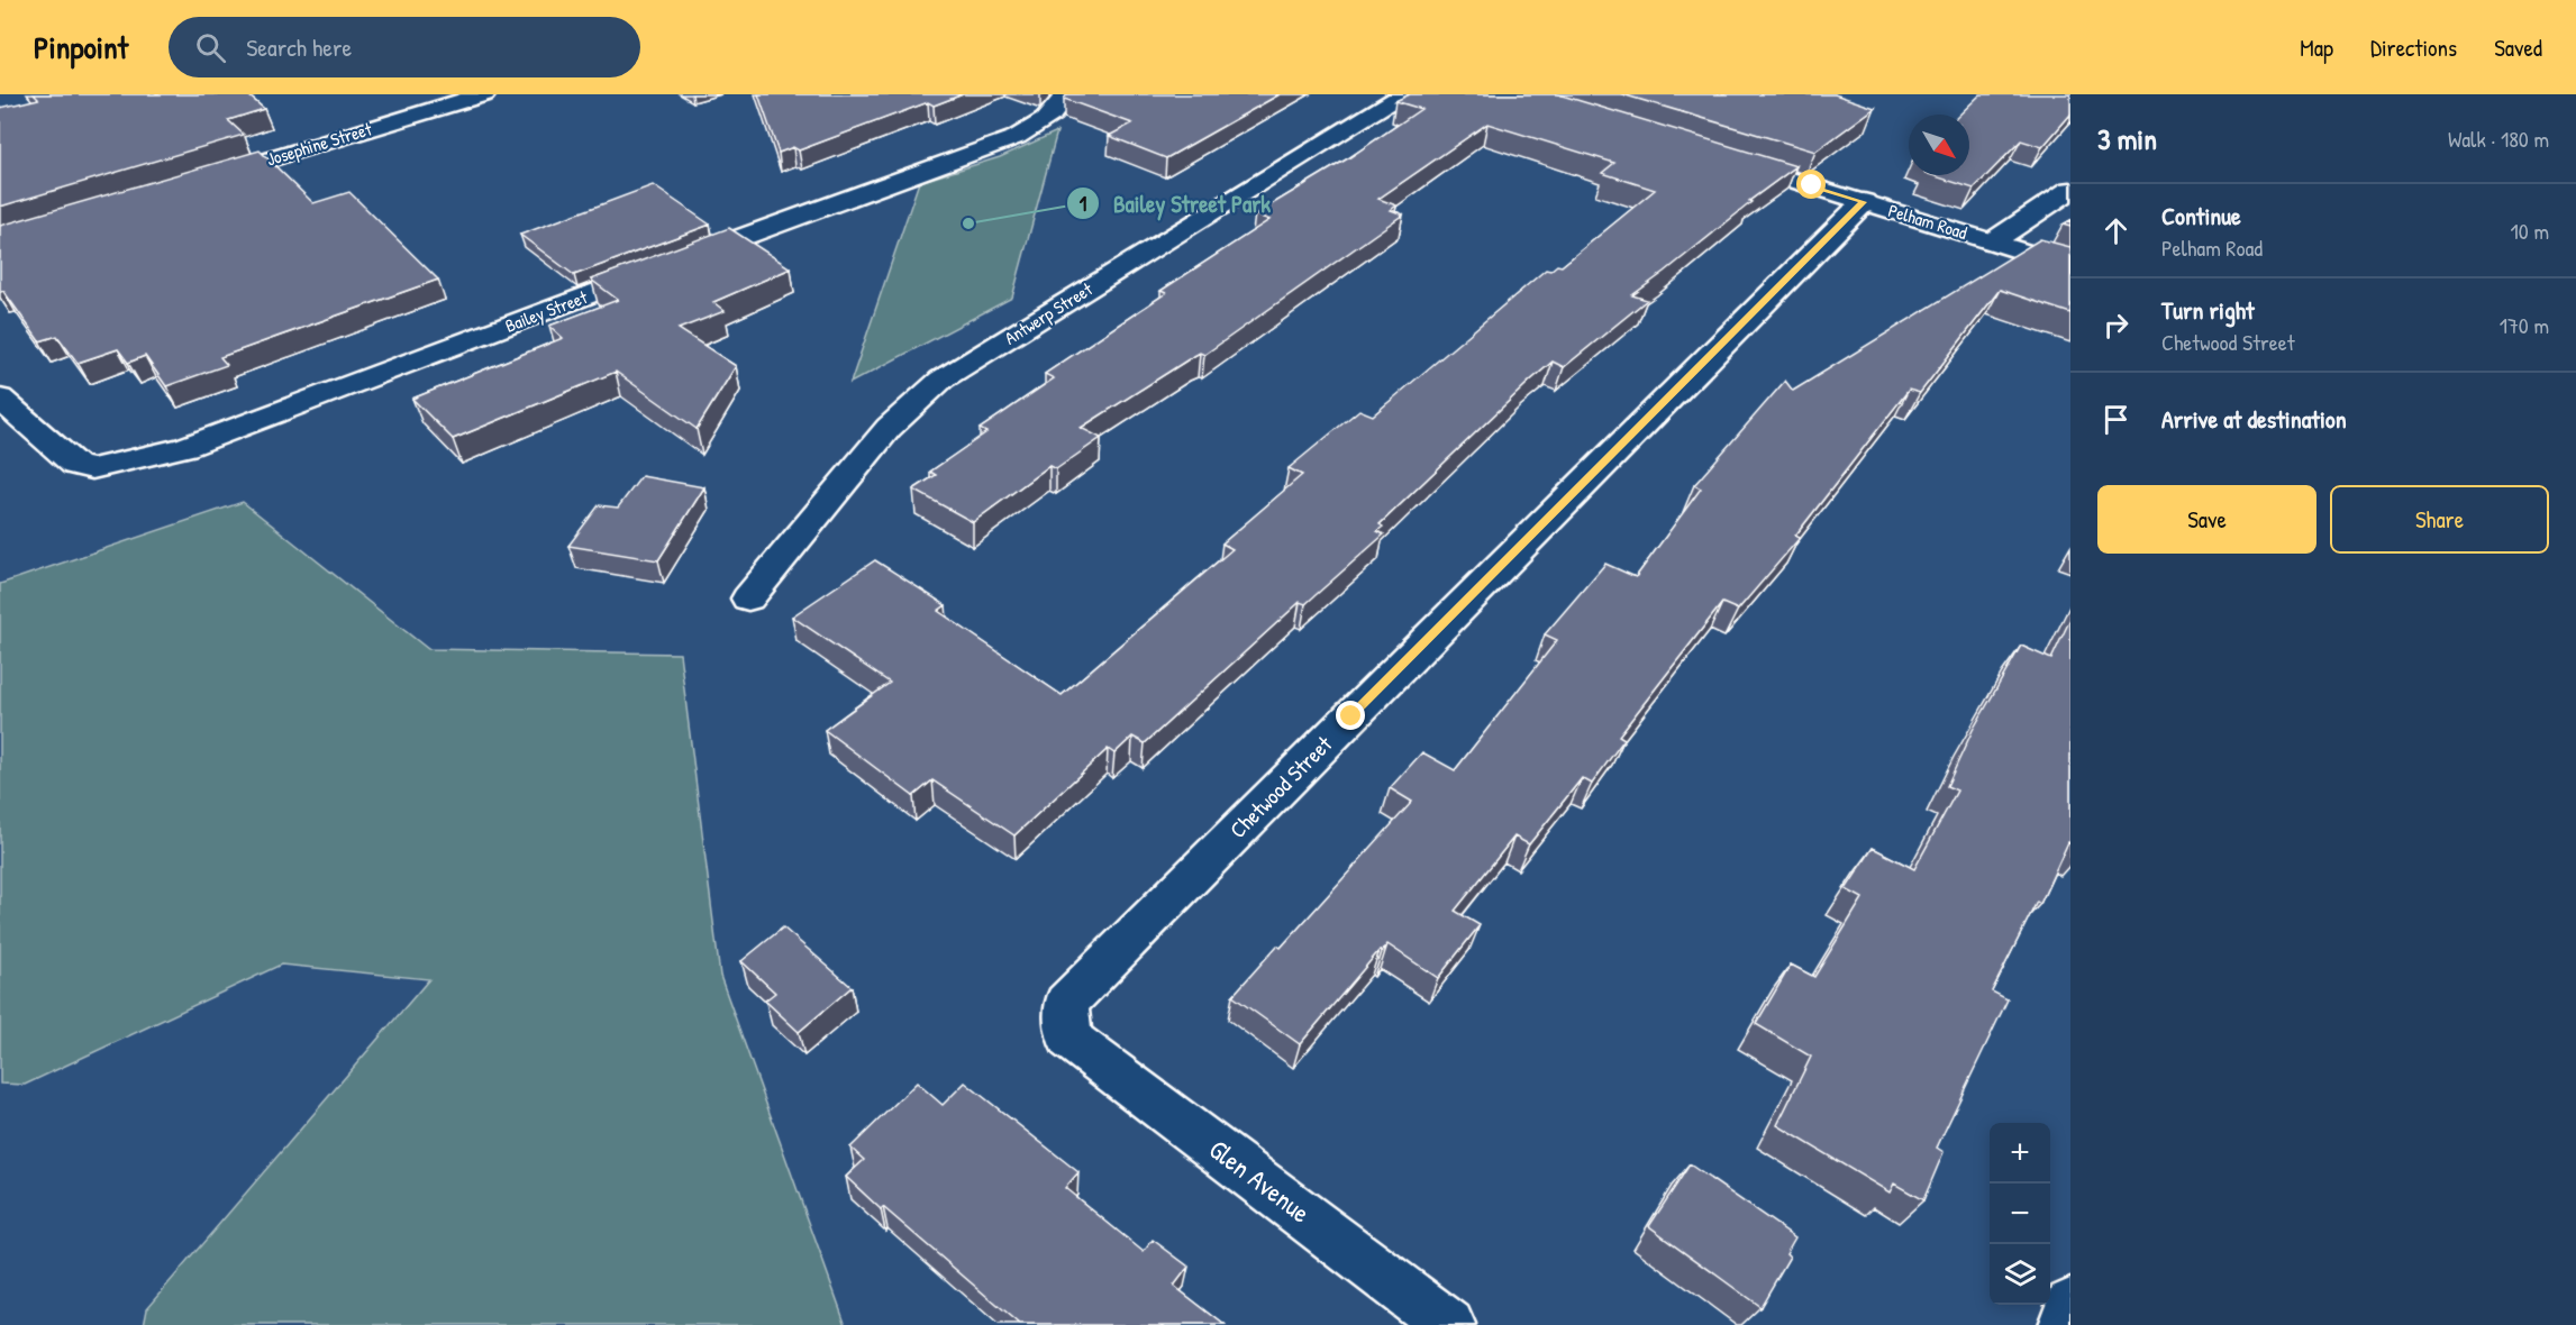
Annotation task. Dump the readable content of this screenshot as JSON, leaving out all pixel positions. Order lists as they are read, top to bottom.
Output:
{
  "streets": {
    "street": [
      "Josephine Street",
      "Pelham Road",
      "Bailey Street",
      "Antwerp Street",
      "Chetwood Street",
      "Glen Avenue"
    ]
  },
  "crossings": [
    ["Pelham Road", "Chetwood Street"],
    ["Chetwood Street", "Glen Avenue"]
  ],
  "places": ["Bailey Street Park"],
  "north": "bottom right",
  "page": {
    "header": "Pinpoint",
    "search": "Search here",
    "nav": ["Map", "Directions", "Saved"],
    "heading": ["3 min", "Walk · 180 m"],
    "list": [
      ["Continue", "Pelham Road", "10 m"],
      ["Turn right", "Chetwood Street", "170 m"],
      "Arrive at destination"
    ],
    "buttons": ["Save", "Share"],
    "map_buttons": ["+", "−"]
  }
}
